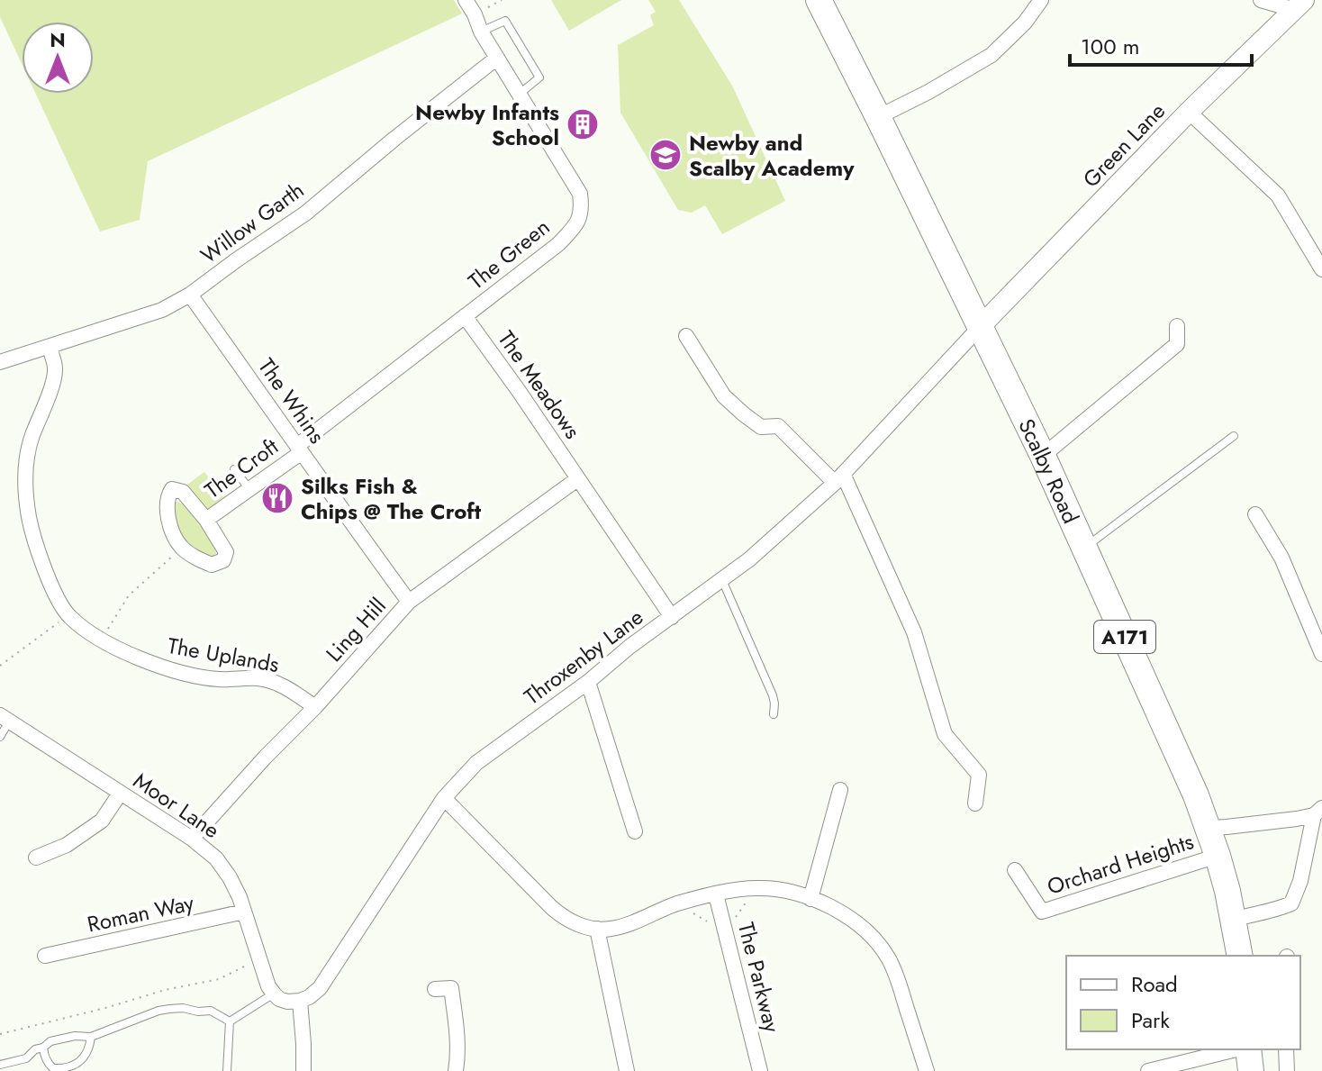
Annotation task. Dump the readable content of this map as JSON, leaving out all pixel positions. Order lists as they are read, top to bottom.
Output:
{
  "streets": {
    "highway": ["Scalby Road", "A171"],
    "street": [
      "Green Lane",
      "Willow Garth",
      "The Green",
      "The Meadows",
      "The Whins",
      "The Croft",
      "Ling Hill",
      "The Uplands",
      "Throxenby Lane",
      "Moor Lane",
      "Orchard Heights",
      "Roman Way",
      "The Parkway"
    ]
  },
  "crossings": [
    ["Green Lane", "Scalby Road"],
    ["Green Lane", "Throxenby Lane"],
    ["Willow Garth", "The Green"],
    ["Willow Garth", "The Whins"],
    ["Willow Garth", "The Uplands"],
    ["The Green", "The Meadows"],
    ["The Green", "The Whins"],
    ["The Green", "The Croft"],
    ["The Meadows", "Ling Hill"],
    ["The Meadows", "Throxenby Lane"],
    ["The Whins", "The Croft"],
    ["The Whins", "Ling Hill"],
    ["Scalby Road", "Throxenby Lane"],
    ["Scalby Road", "Orchard Heights"],
    ["Ling Hill", "The Uplands"],
    ["Ling Hill", "Moor Lane"],
    ["Moor Lane", "Roman Way"]
  ],
  "places": {
    "building": ["Newby Infants School"],
    "school or university": ["Newby and Scalby Academy"],
    "restaurant": ["Silks Fish & Chips @ The Croft"]
  },
  "legend": ["Road", "Park"],
  "scale_bar": "100 m",
  "north": "top"
}
